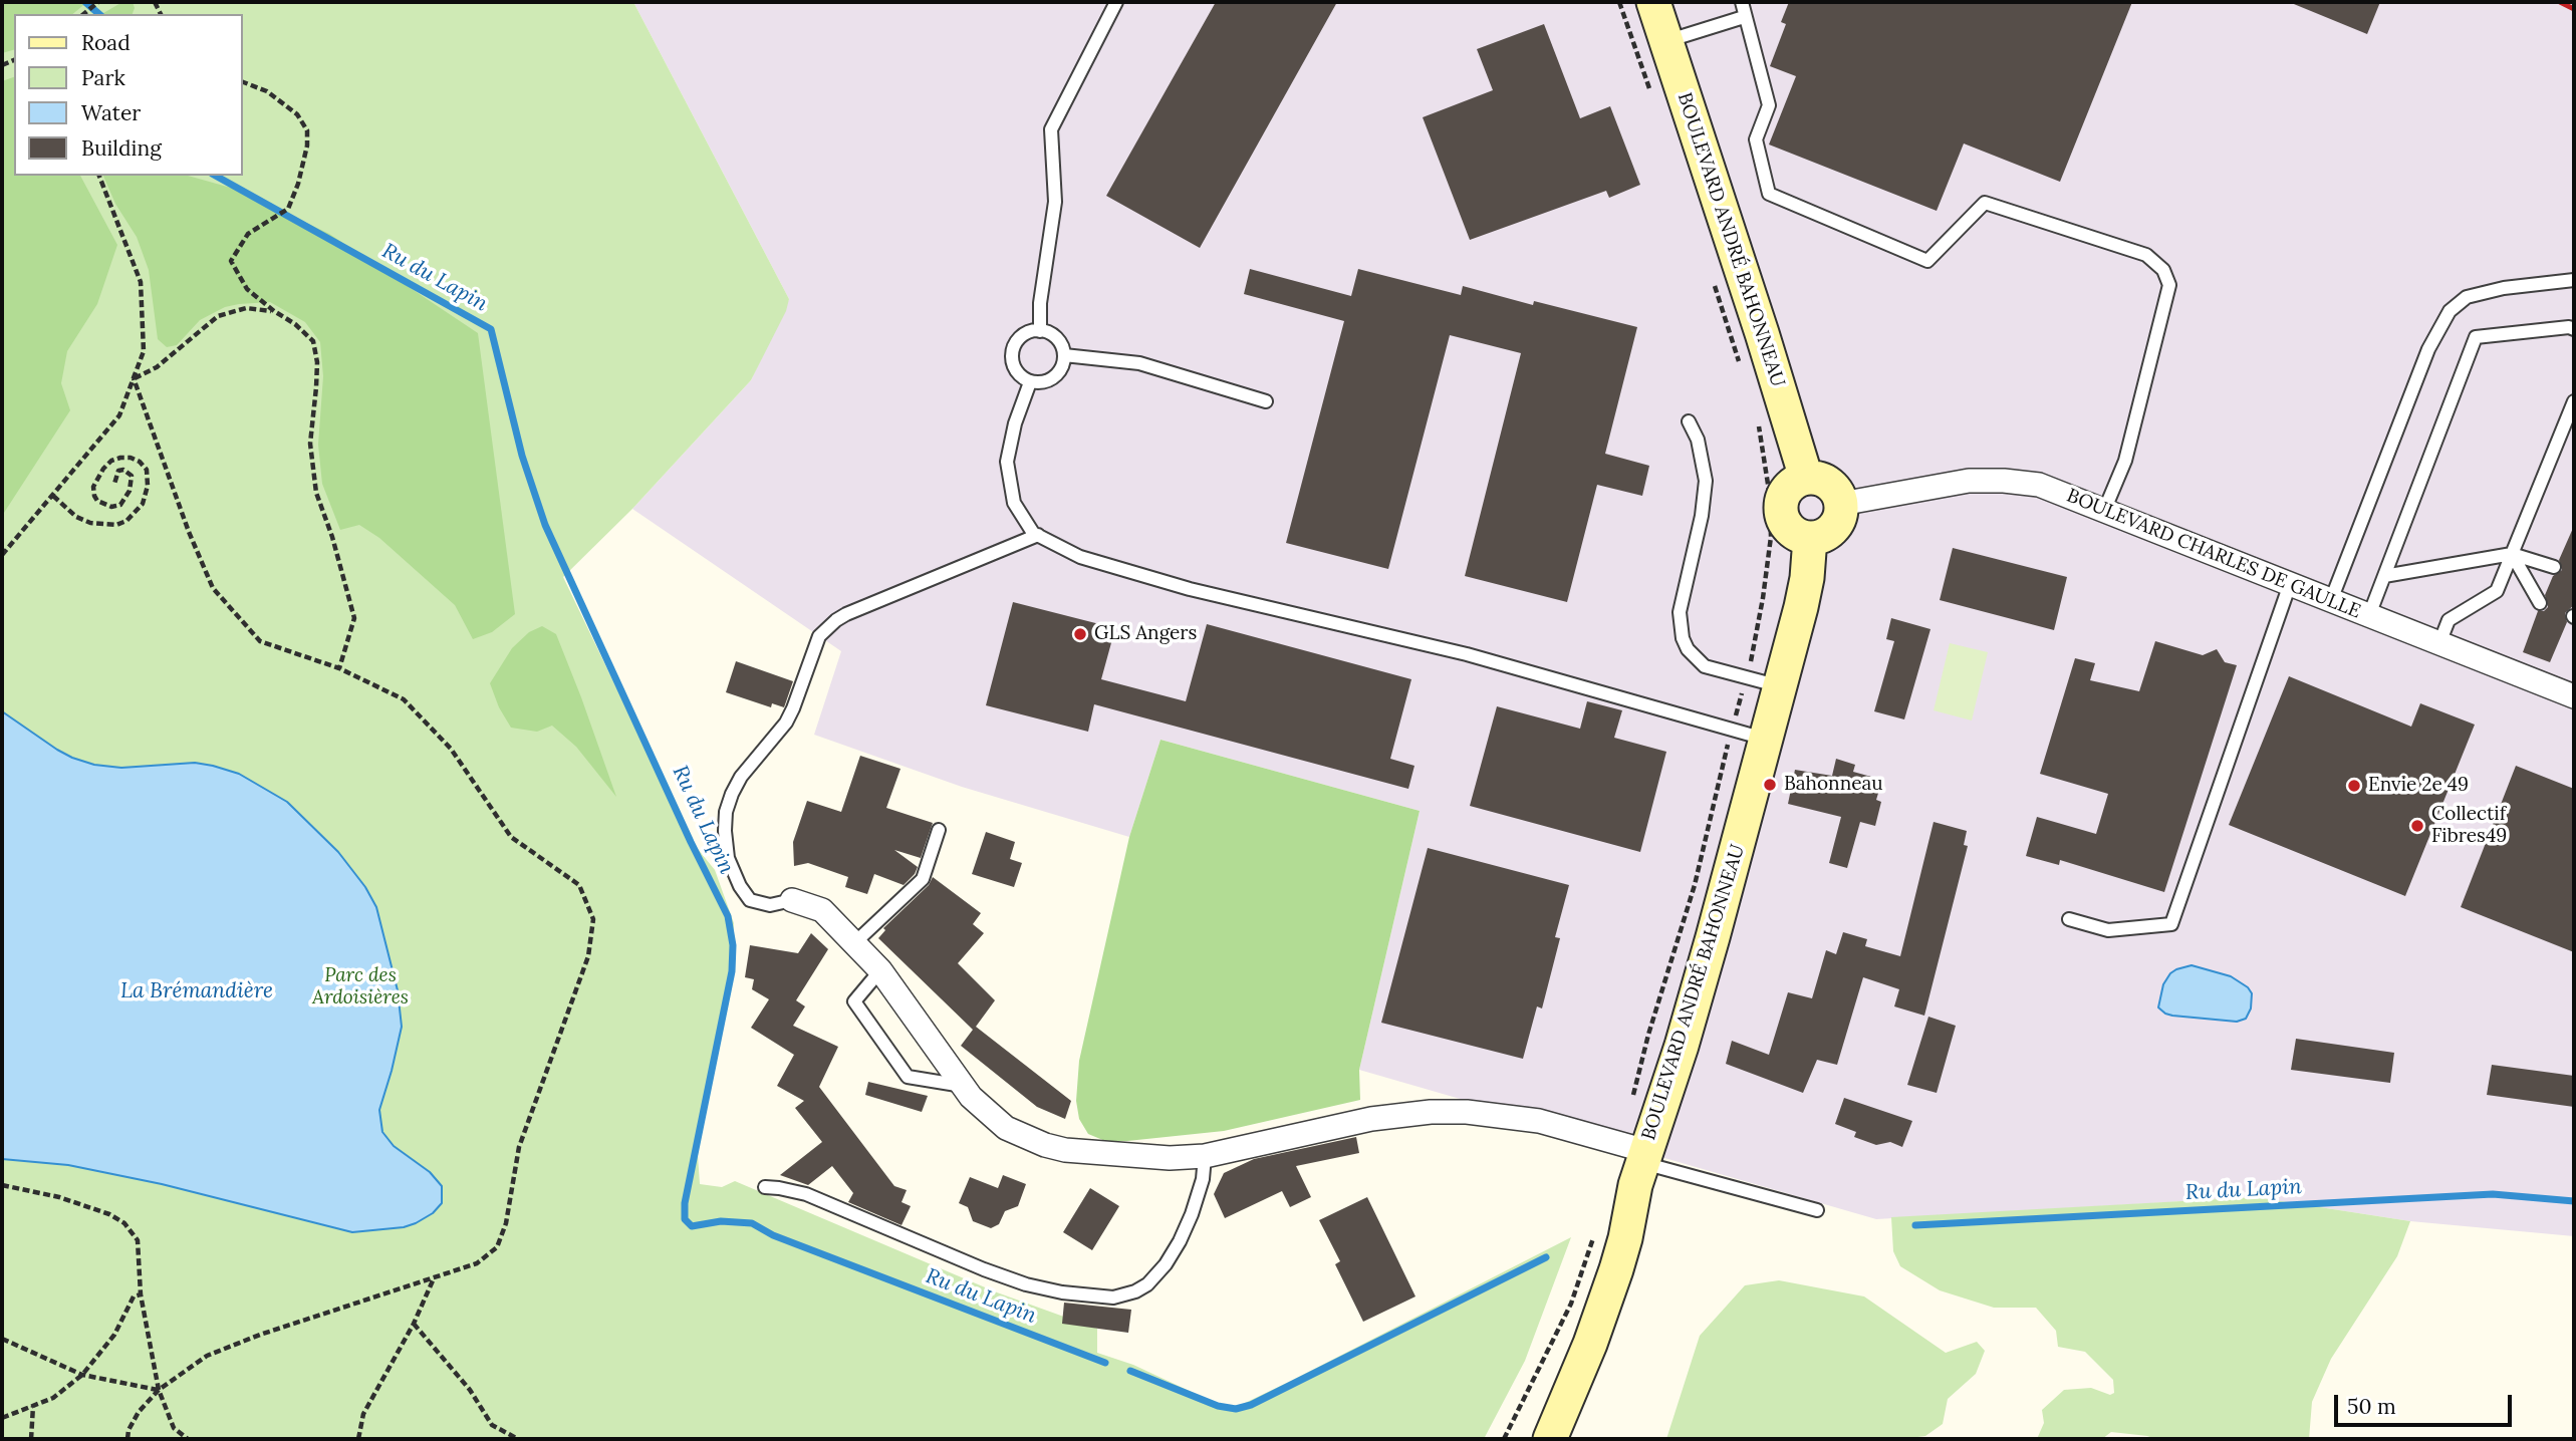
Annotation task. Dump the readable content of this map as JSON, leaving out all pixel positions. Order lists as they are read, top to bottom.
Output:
{
  "streets": {
    "street": ["BOULEVARD ANDRÉ BAHONNEAU", "BOULEVARD CHARLES DE GAULLE"]
  },
  "crossings": [
    ["BOULEVARD ANDRÉ BAHONNEAU", "BOULEVARD CHARLES DE GAULLE"]
  ],
  "water": ["Ru du Lapin", "La Brémandière"],
  "parks": ["Parc des Ardoisières"],
  "places": [
    "GLS Angers",
    "Bahonneau",
    "Envie 2e 49",
    "Collectif Fibres49"
  ],
  "legend": [
    "Road",
    "Park",
    "Water",
    "Building"
  ],
  "scale_bar": "50 m"
}
